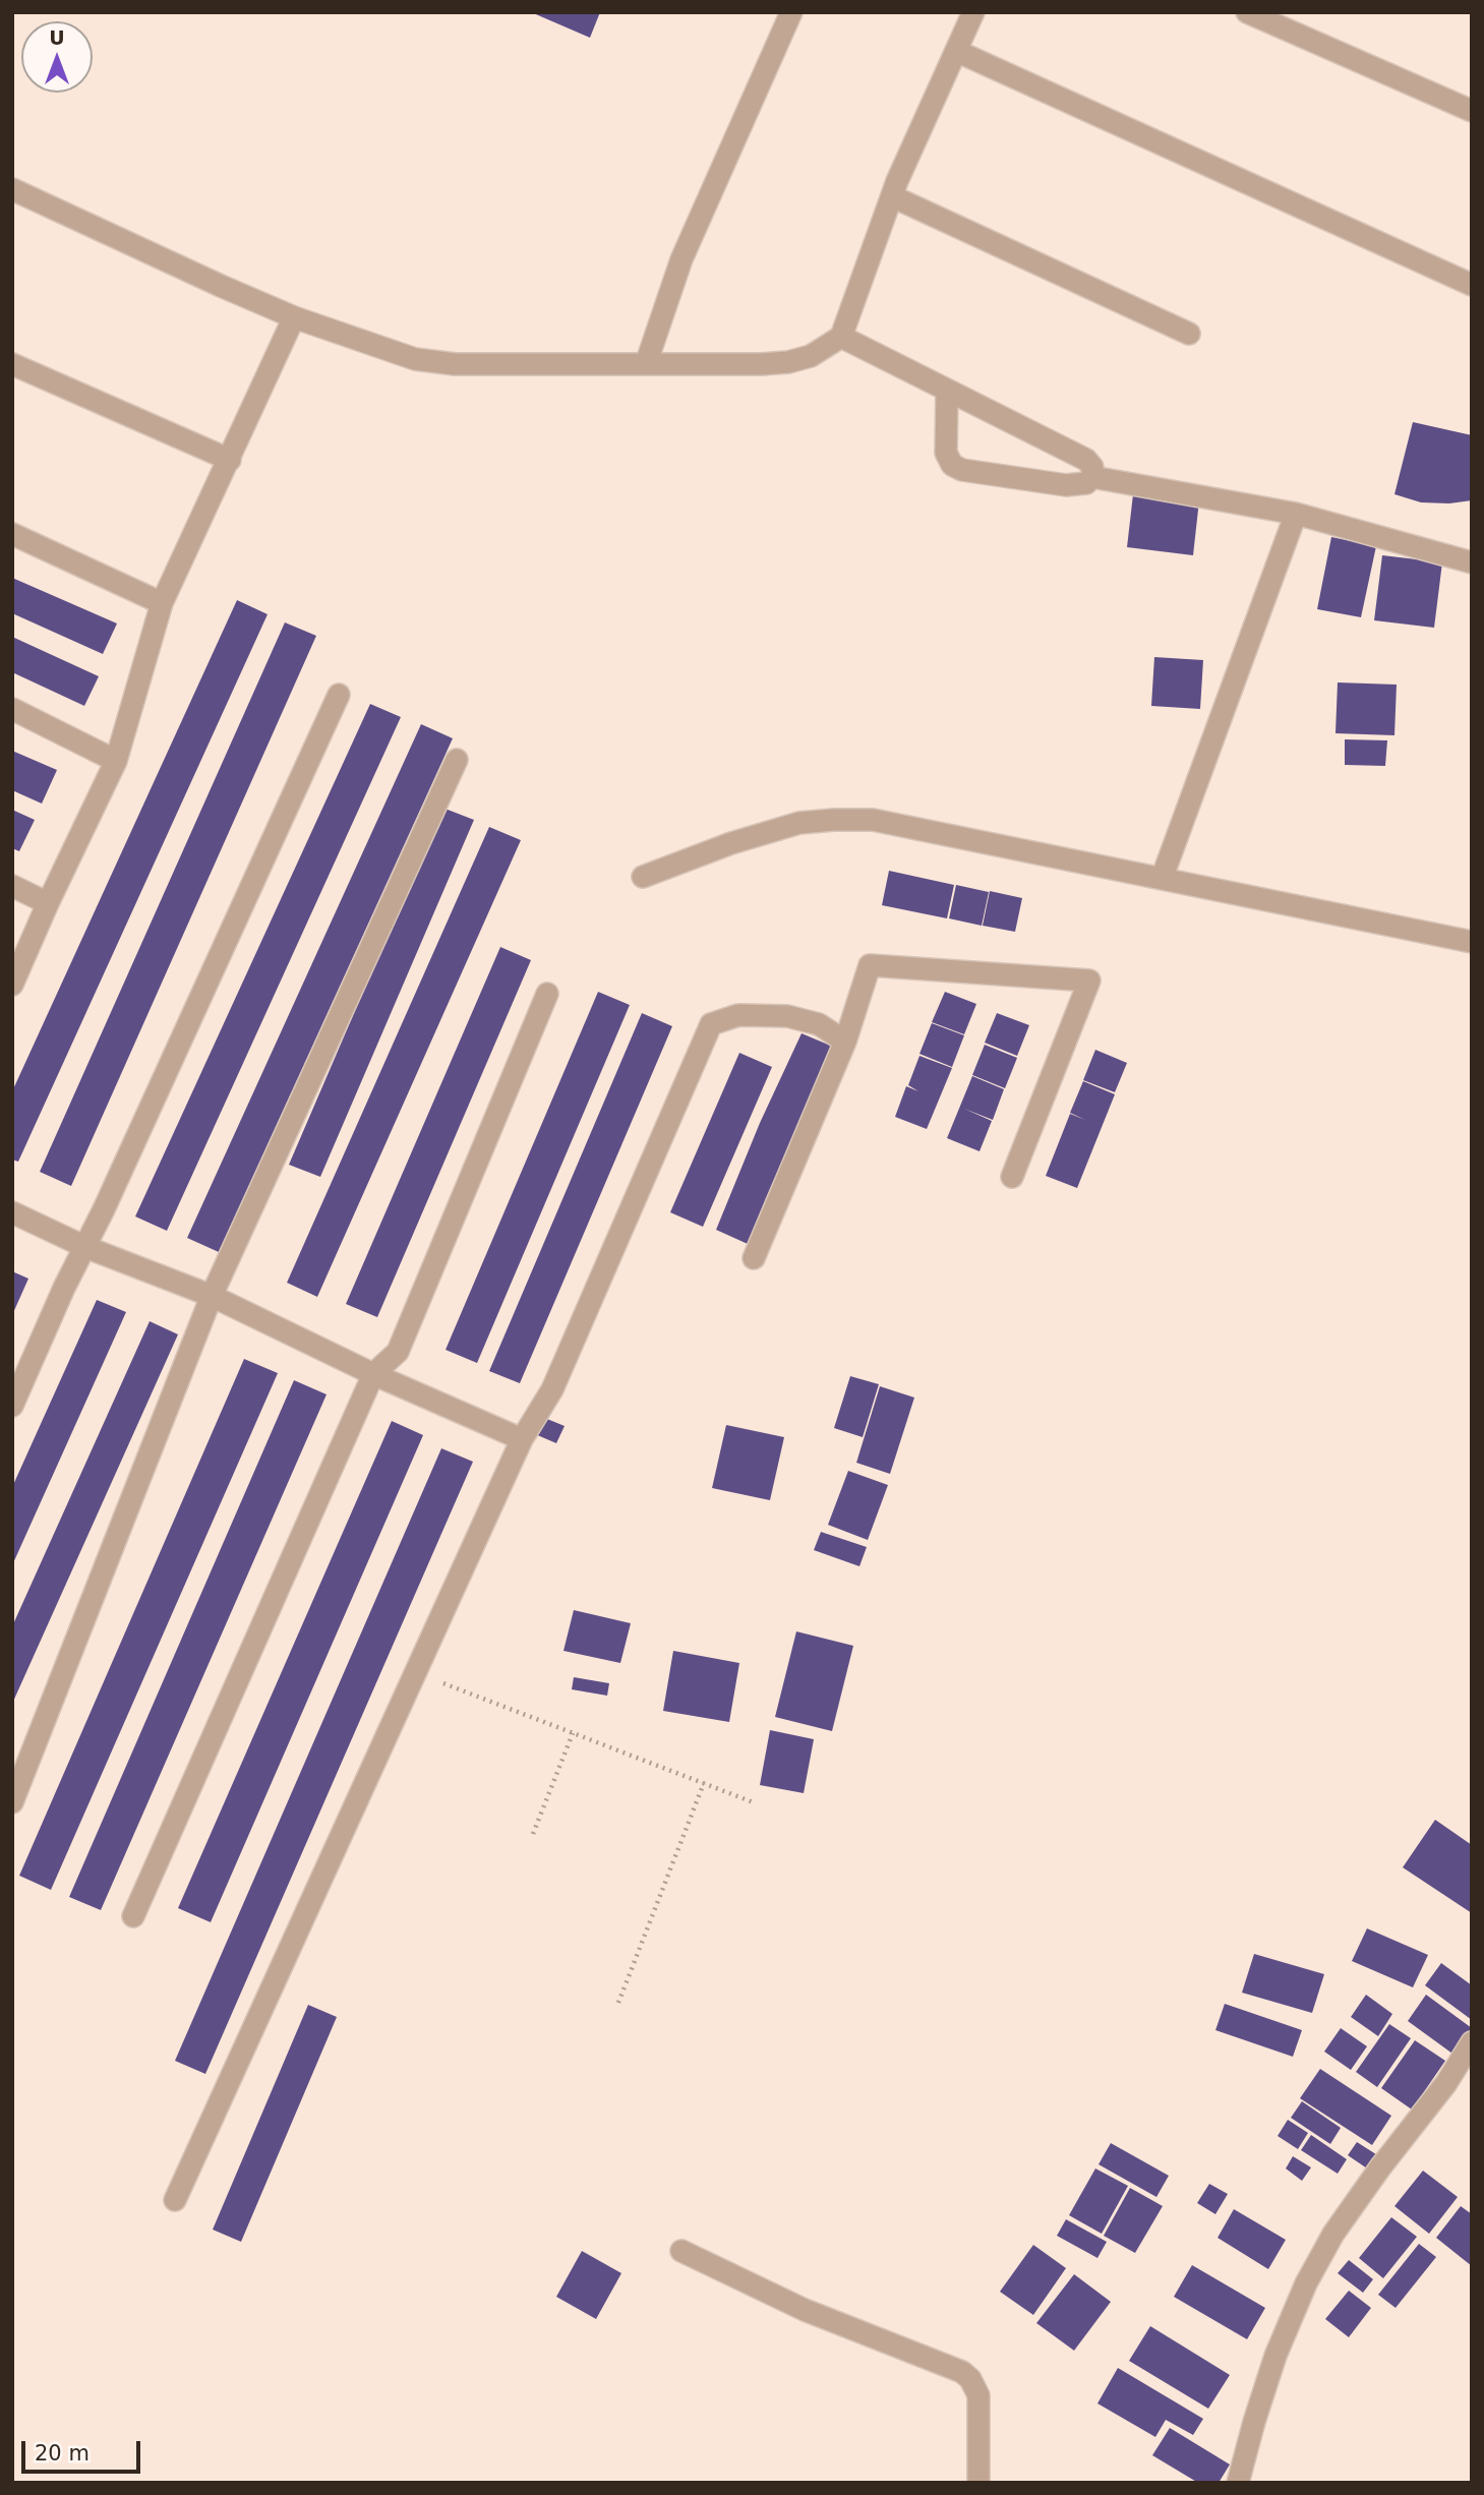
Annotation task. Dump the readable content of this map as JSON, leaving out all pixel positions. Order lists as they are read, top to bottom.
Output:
{
  "scale_bar": "20 m",
  "north": "top"
}
